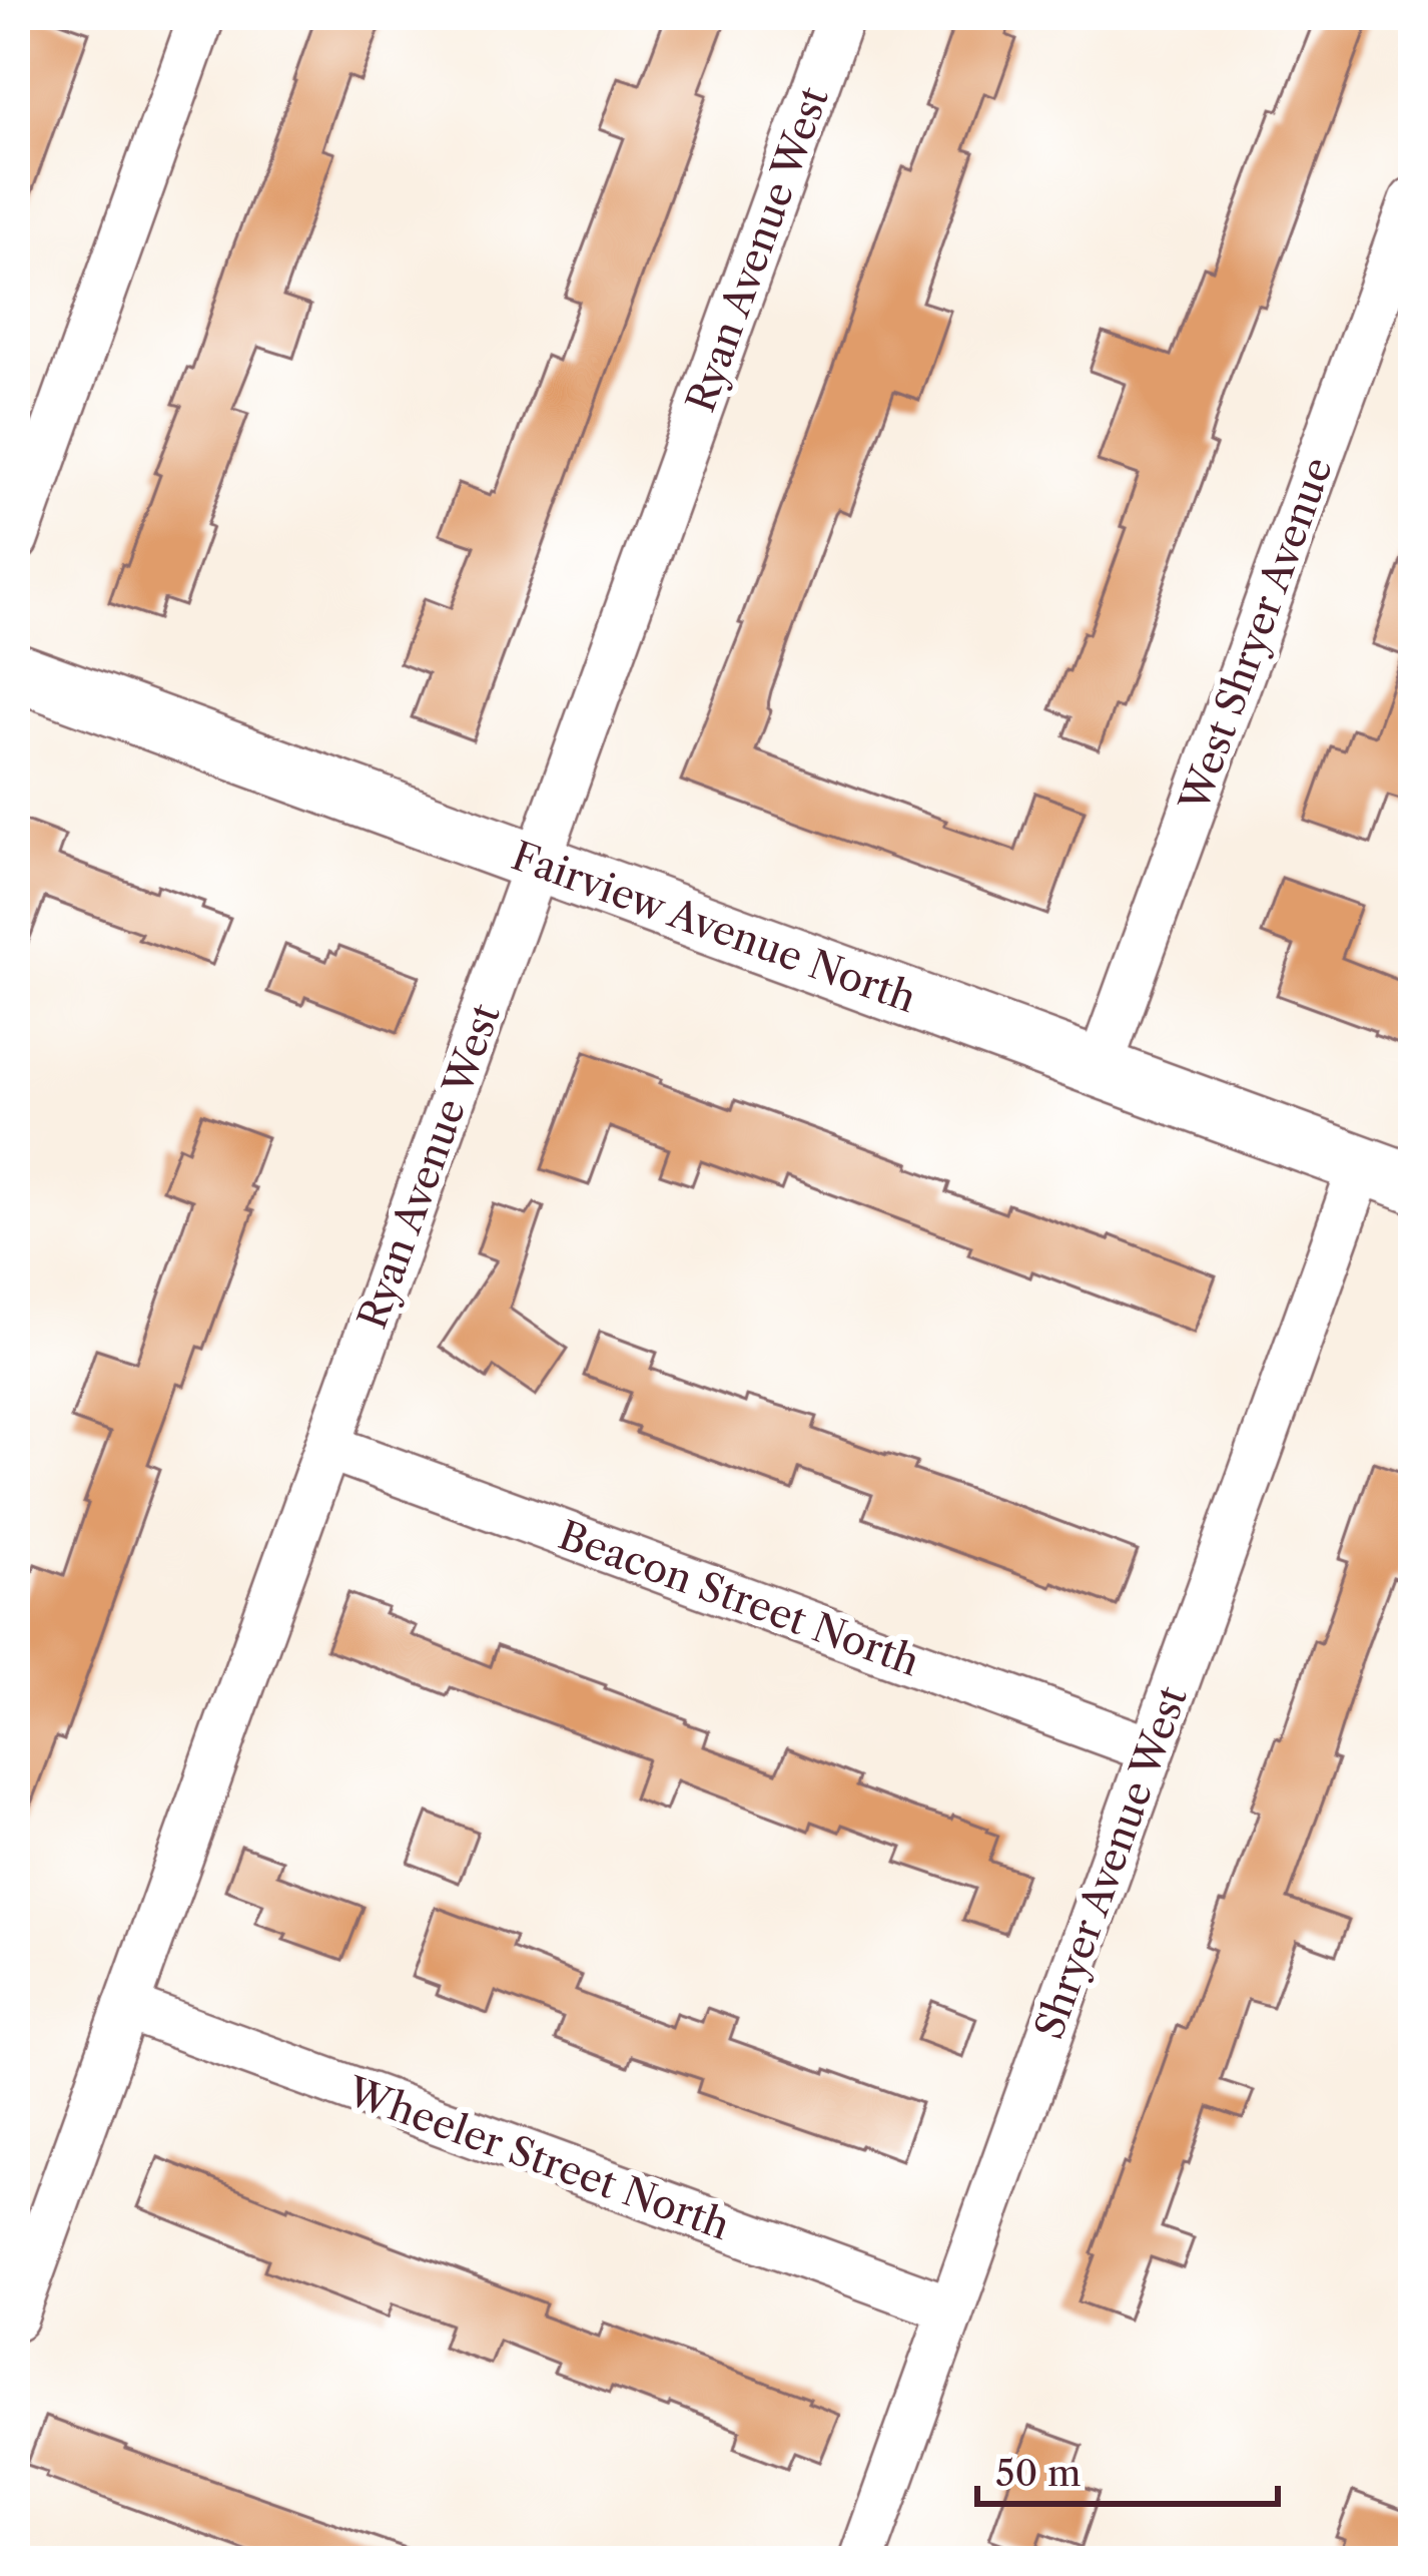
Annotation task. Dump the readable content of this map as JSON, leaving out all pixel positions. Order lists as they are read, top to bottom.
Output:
{
  "streets": {
    "street": [
      "Ryan Avenue West",
      "West Shryer Avenue",
      "Fairview Avenue North",
      "Beacon Street North",
      "Shryer Avenue West",
      "Wheeler Street North"
    ]
  },
  "crossings": [
    ["Ryan Avenue West", "Fairview Avenue North"],
    ["Ryan Avenue West", "Beacon Street North"],
    ["Ryan Avenue West", "Wheeler Street North"],
    ["West Shryer Avenue", "Fairview Avenue North"],
    ["Fairview Avenue North", "Shryer Avenue West"],
    ["Beacon Street North", "Shryer Avenue West"],
    ["Shryer Avenue West", "Wheeler Street North"]
  ],
  "scale_bar": "50 m"
}
